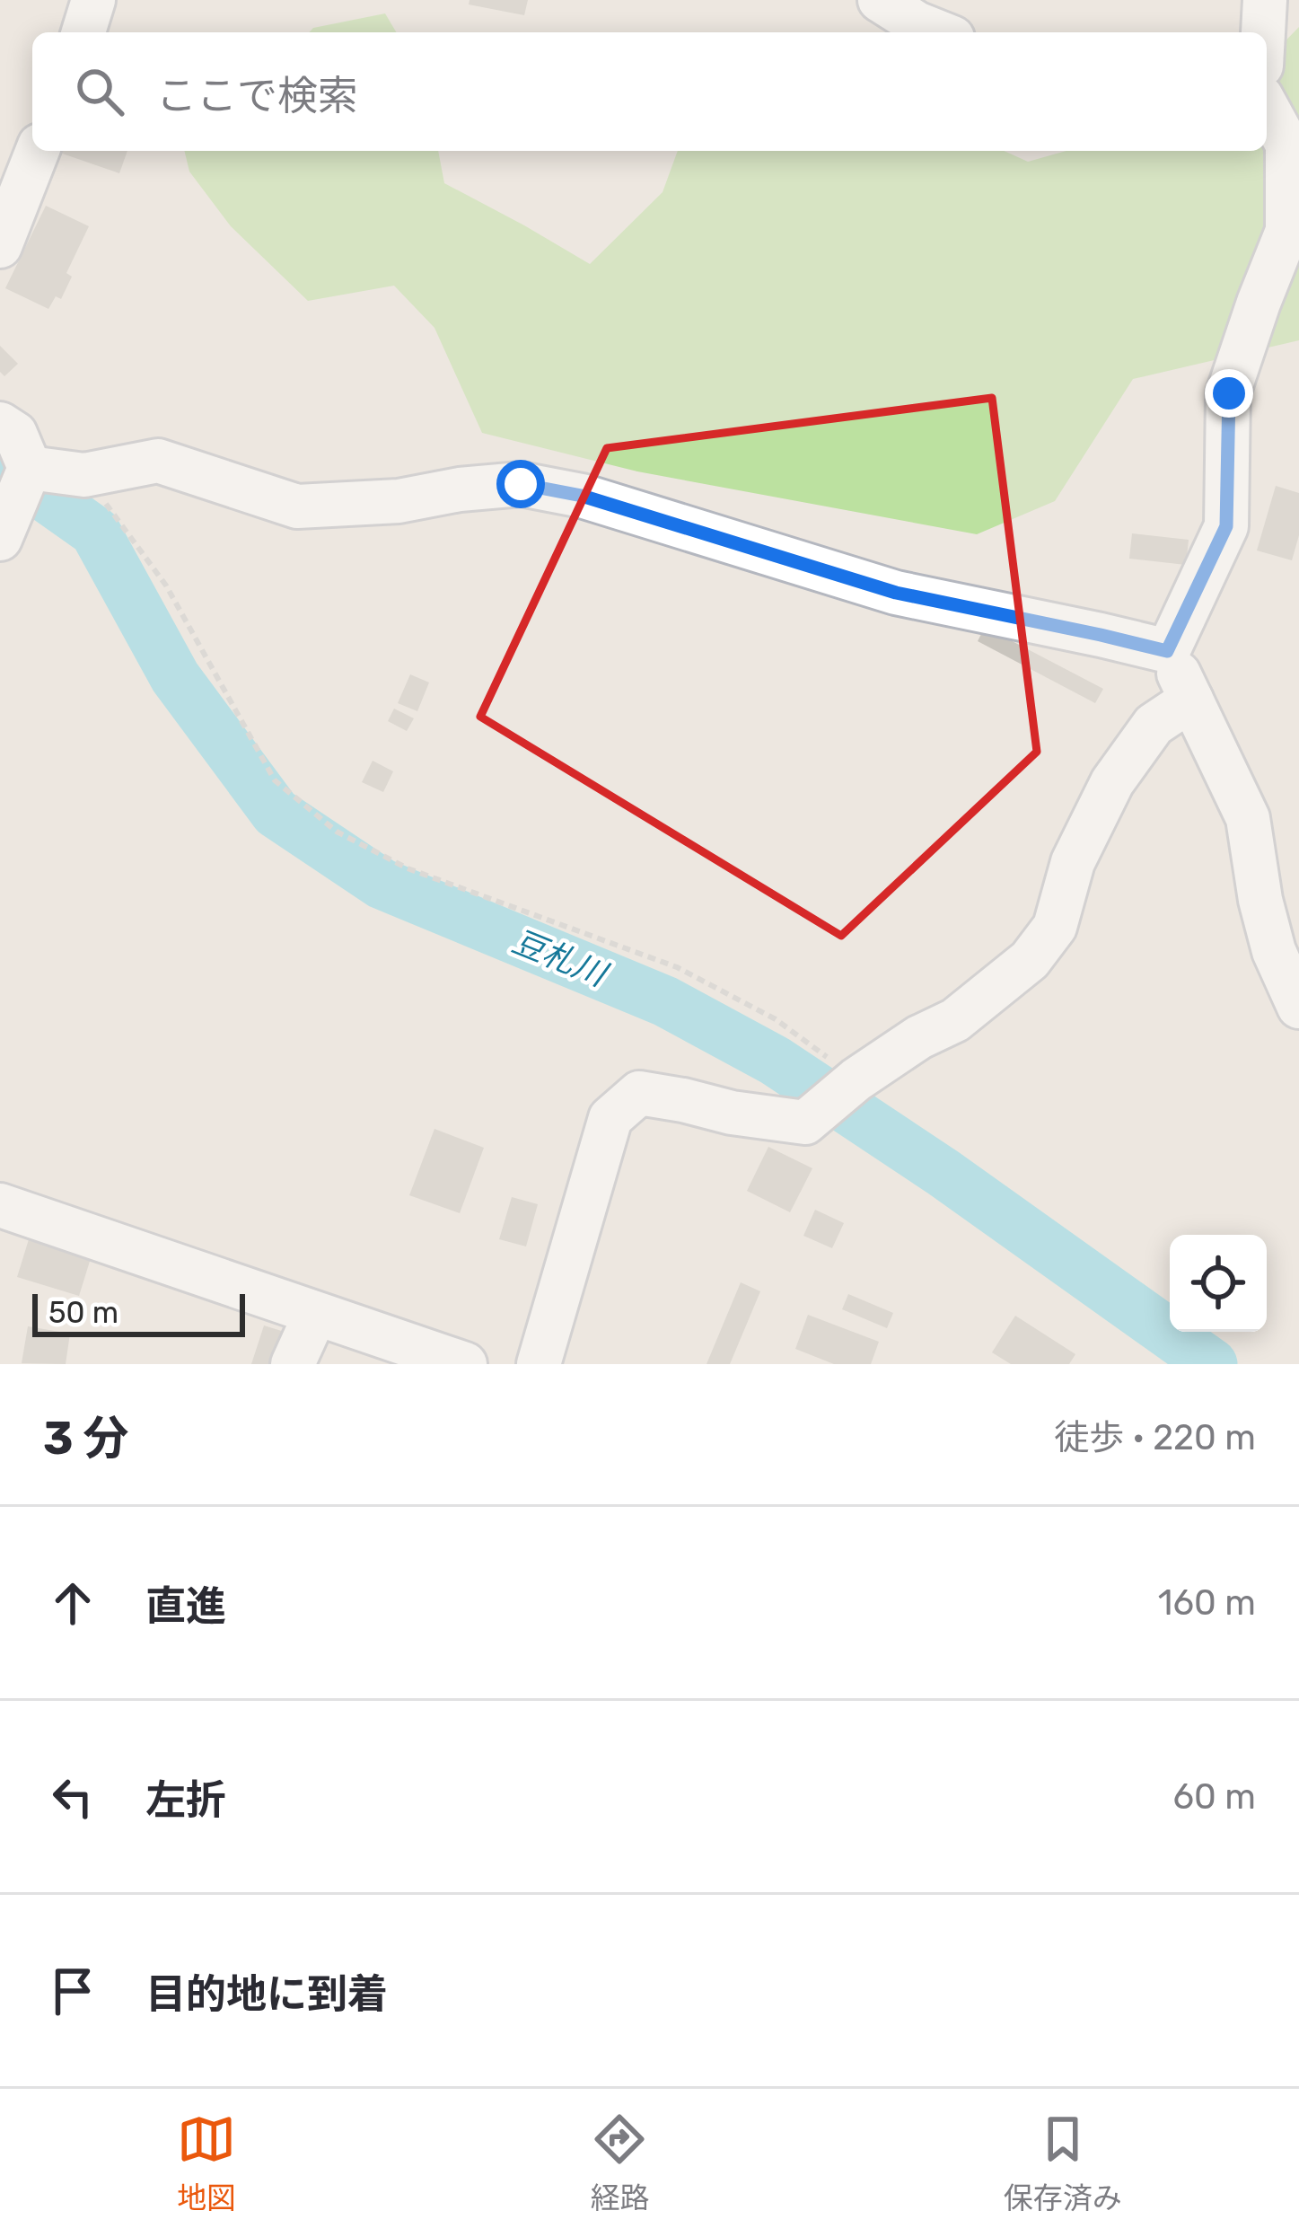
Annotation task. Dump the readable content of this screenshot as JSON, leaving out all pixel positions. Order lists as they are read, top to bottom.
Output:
{
  "water": ["豆札川"],
  "scale_bar": "50 m",
  "page": {
    "search": "ここで検索",
    "scale": "50 m",
    "heading": ["3 分", "徒歩 · 220 m"],
    "list": [
      ["直進", "160 m"],
      ["左折", "60 m"],
      "目的地に到着"
    ],
    "nav": ["地図", "経路", "保存済み"]
  }
}
